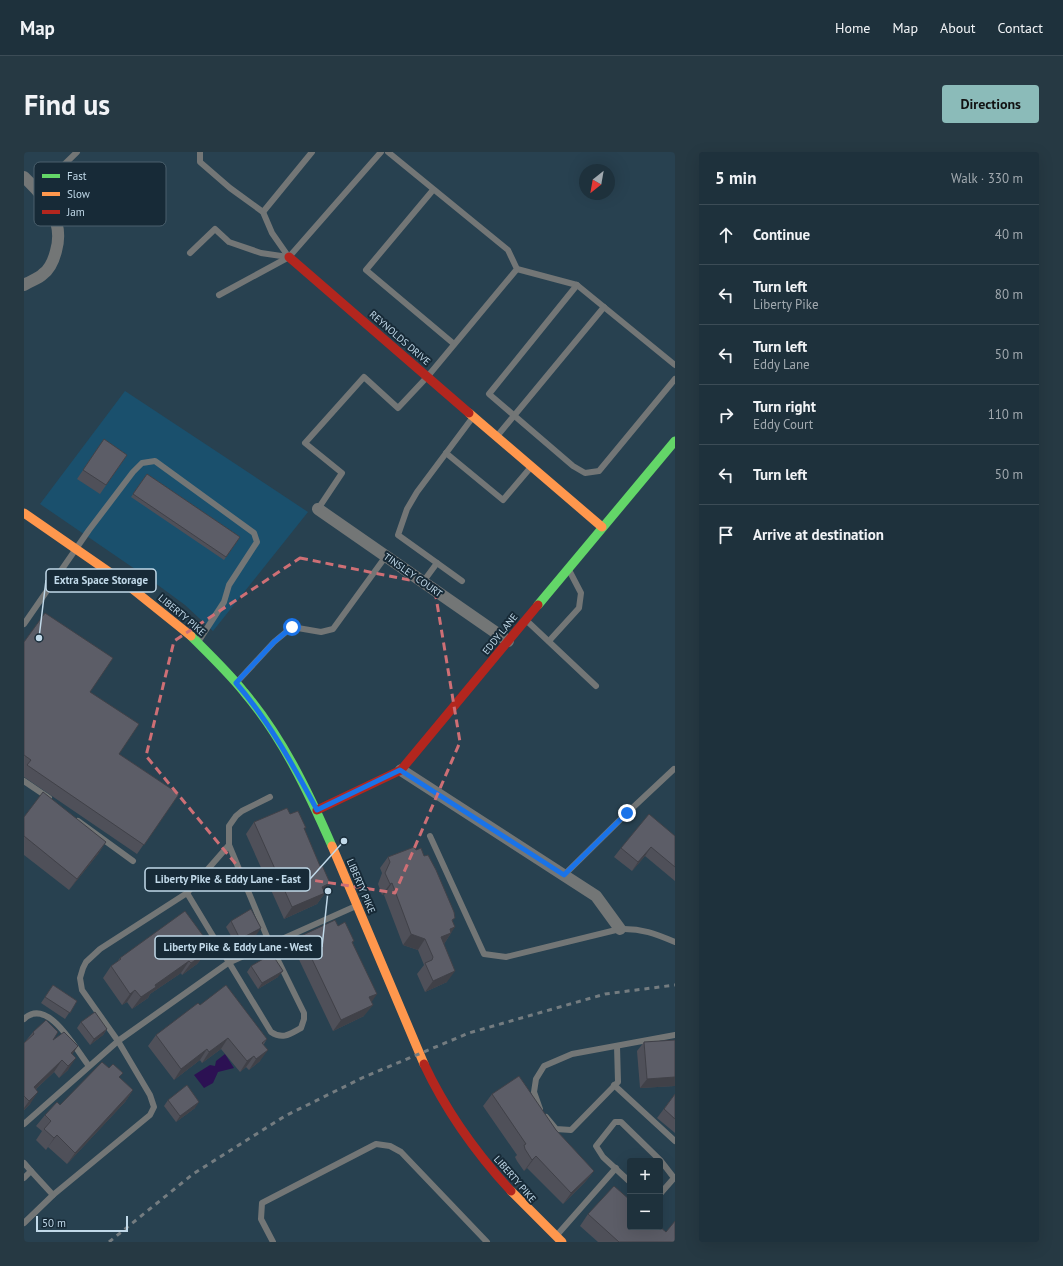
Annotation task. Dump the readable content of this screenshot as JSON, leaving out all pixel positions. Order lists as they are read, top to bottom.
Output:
{
  "streets": {
    "street": [
      "REYNOLDS DRIVE",
      "TINSLEY COURT",
      "LIBERTY PIKE",
      "EDDY LANE"
    ]
  },
  "crossings": [
    ["REYNOLDS DRIVE", "EDDY LANE"],
    ["TINSLEY COURT", "EDDY LANE"],
    ["LIBERTY PIKE", "EDDY LANE"]
  ],
  "places": ["Extra Space Storage", "Liberty Pike & Eddy Lane - East", "Liberty Pike & Eddy Lane - West"],
  "legend": ["Fast", "Slow", "Jam"],
  "scale_bar": "50 m",
  "north": "bottom left",
  "page": {
    "header": "Map",
    "nav": [
      "Home",
      "Map",
      "About",
      "Contact"
    ],
    "buttons": "Directions",
    "title": "Find us",
    "heading": ["5 min", "Walk · 330 m"],
    "list": [
      ["Continue", "40 m"],
      ["Turn left", "Liberty Pike", "80 m"],
      ["Turn left", "Eddy Lane", "50 m"],
      ["Turn right", "Eddy Court", "110 m"],
      ["Turn left", "50 m"],
      "Arrive at destination"
    ],
    "map_buttons": ["+", "−"],
    "scale": "50 m"
  }
}
